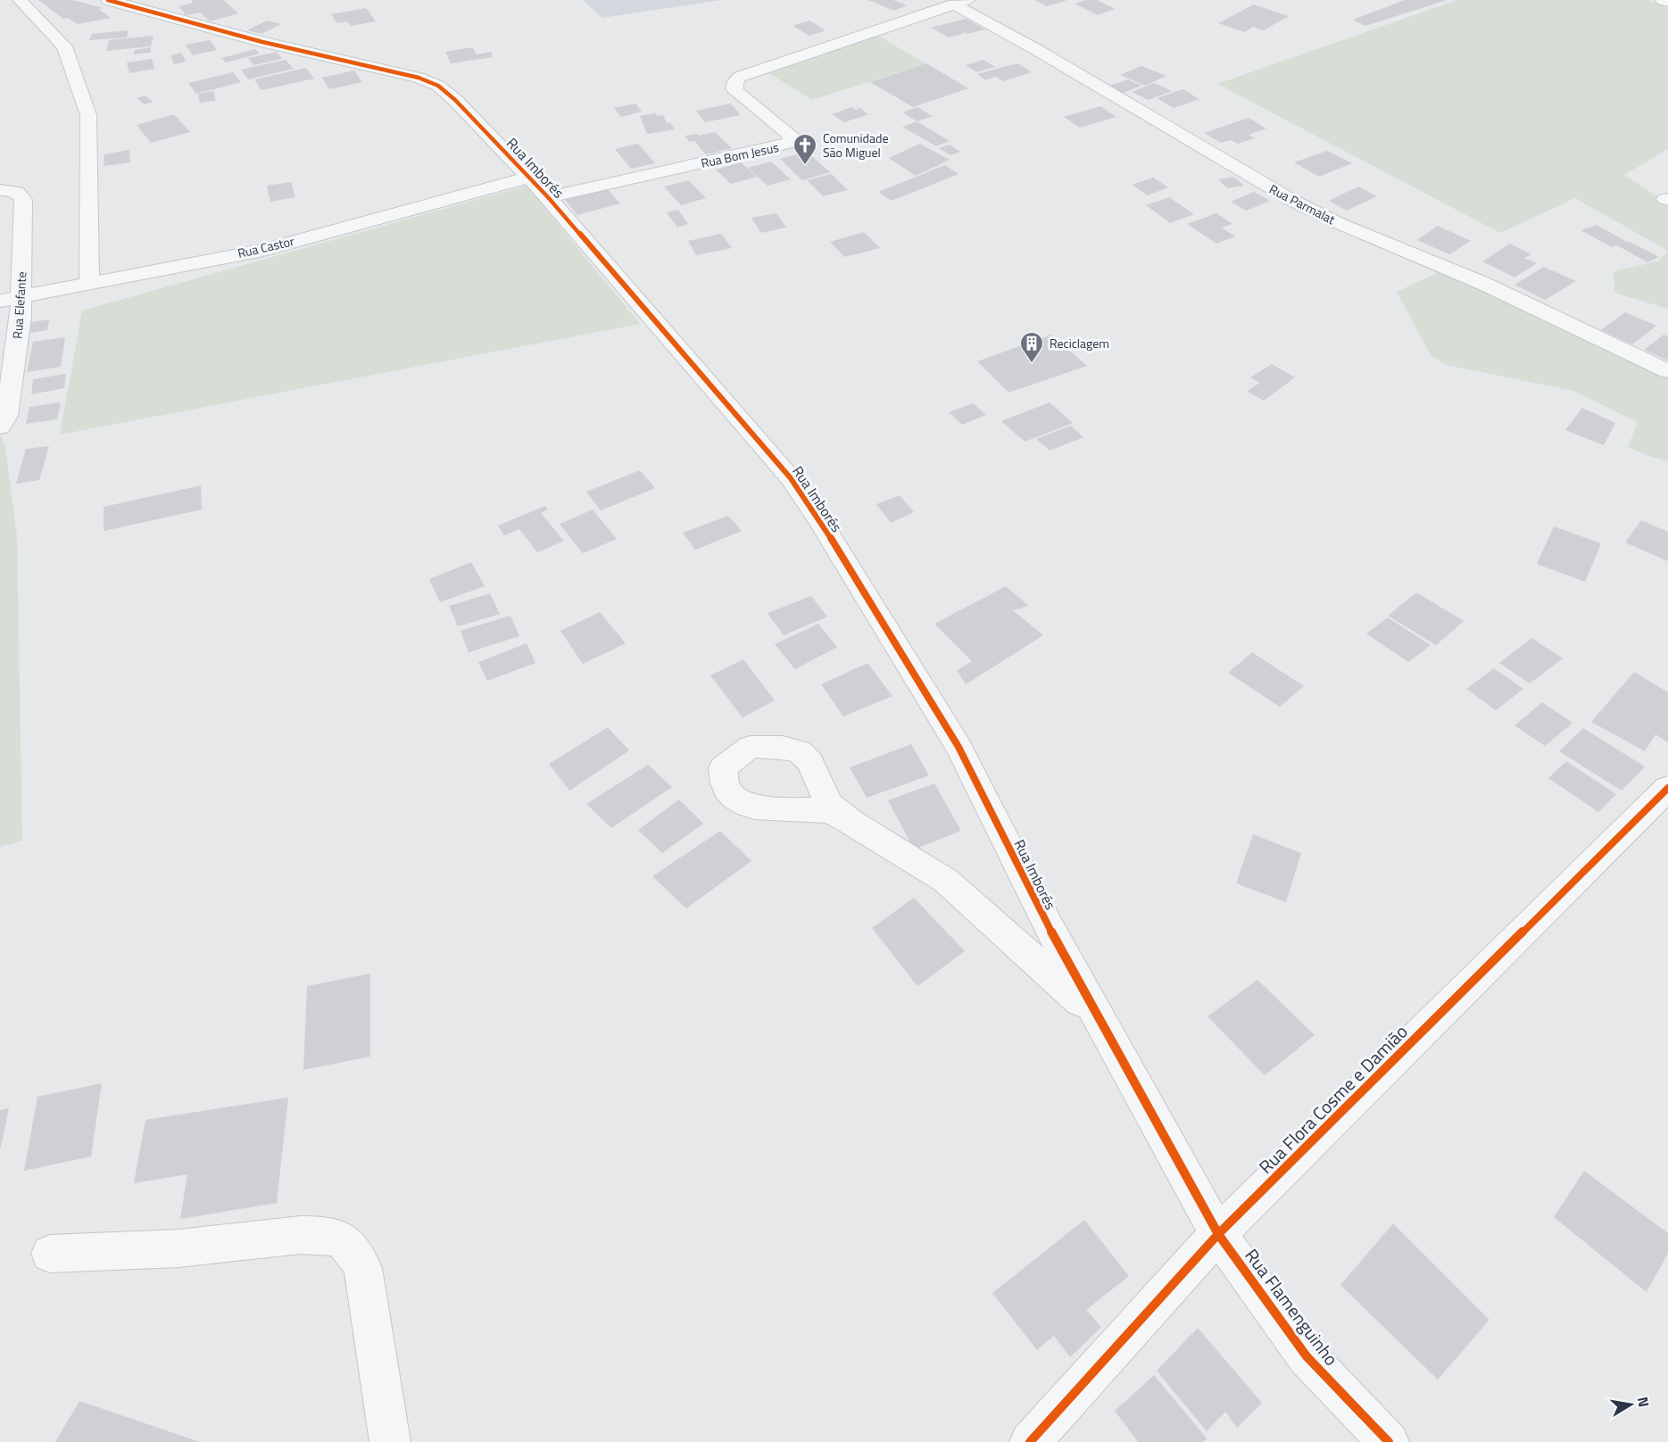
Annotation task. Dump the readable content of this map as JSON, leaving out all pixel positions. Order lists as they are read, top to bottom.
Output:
{
  "streets": {
    "street": [
      "Rua Bom Jesus",
      "Rua Imborés",
      "Rua Parmalat",
      "Rua Castor",
      "Rua Elefante",
      "Rua Flora Cosme e Damião",
      "Rua Flamenguinho"
    ]
  },
  "crossings": [
    ["Rua Bom Jesus", "Rua Imborés"],
    ["Rua Bom Jesus", "Rua Parmalat"],
    ["Rua Imborés", "Rua Castor"],
    ["Rua Imborés", "Rua Flora Cosme e Damião"],
    ["Rua Imborés", "Rua Flamenguinho"],
    ["Rua Castor", "Rua Elefante"],
    ["Rua Flora Cosme e Damião", "Rua Flamenguinho"]
  ],
  "places": {
    "church": ["Comunidade São Miguel"],
    "building": ["Reciclagem"]
  },
  "north": "right"
}
